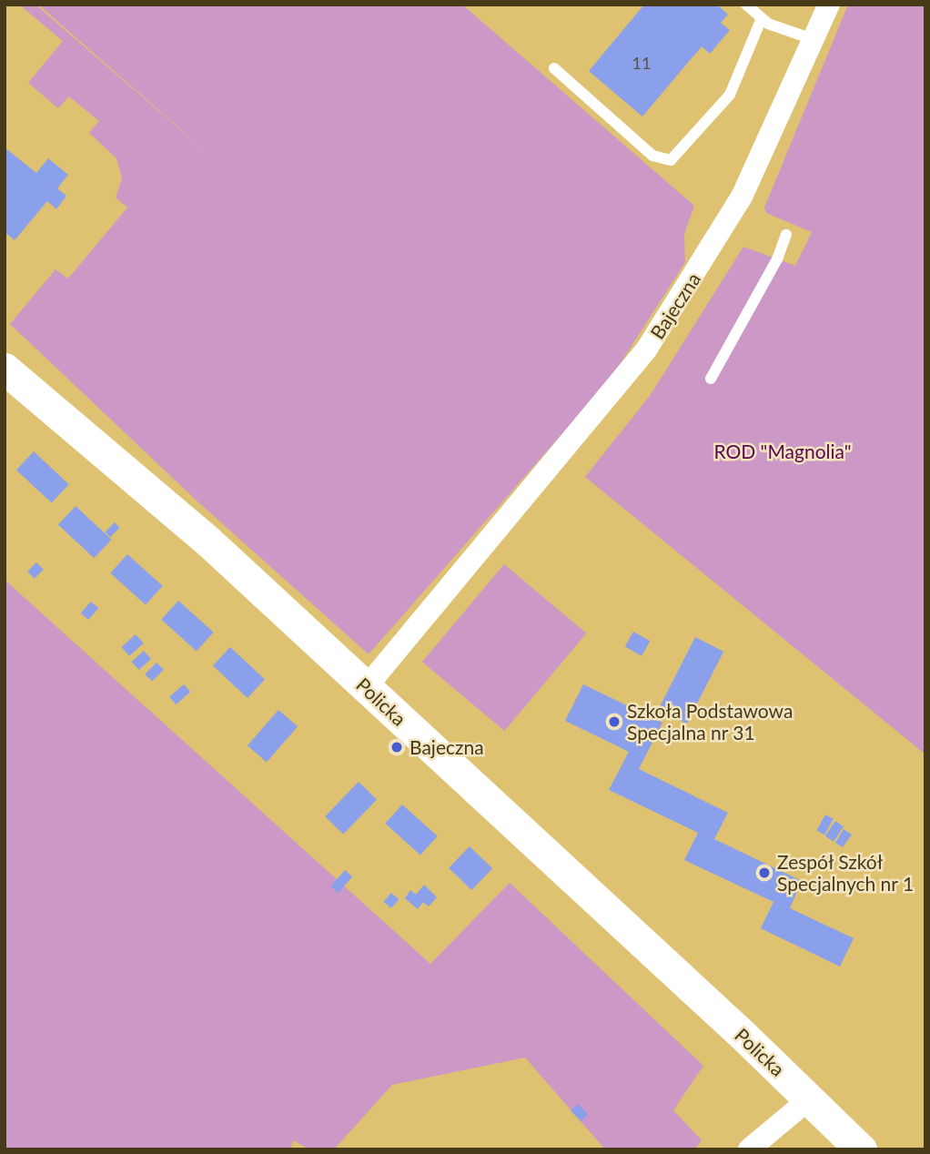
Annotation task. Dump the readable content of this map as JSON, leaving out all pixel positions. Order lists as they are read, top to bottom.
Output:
{
  "streets": {
    "street": ["Bajeczna", "Policka"]
  },
  "crossings": [
    ["Bajeczna", "Policka"]
  ],
  "parks": ["ROD \"Magnolia\""],
  "places": ["Szkoła Podstawowa Specjalna nr 31", "Bajeczna", "Zespół Szkół Specjalnych nr 1"],
  "house_numbers": ["11"]
}
